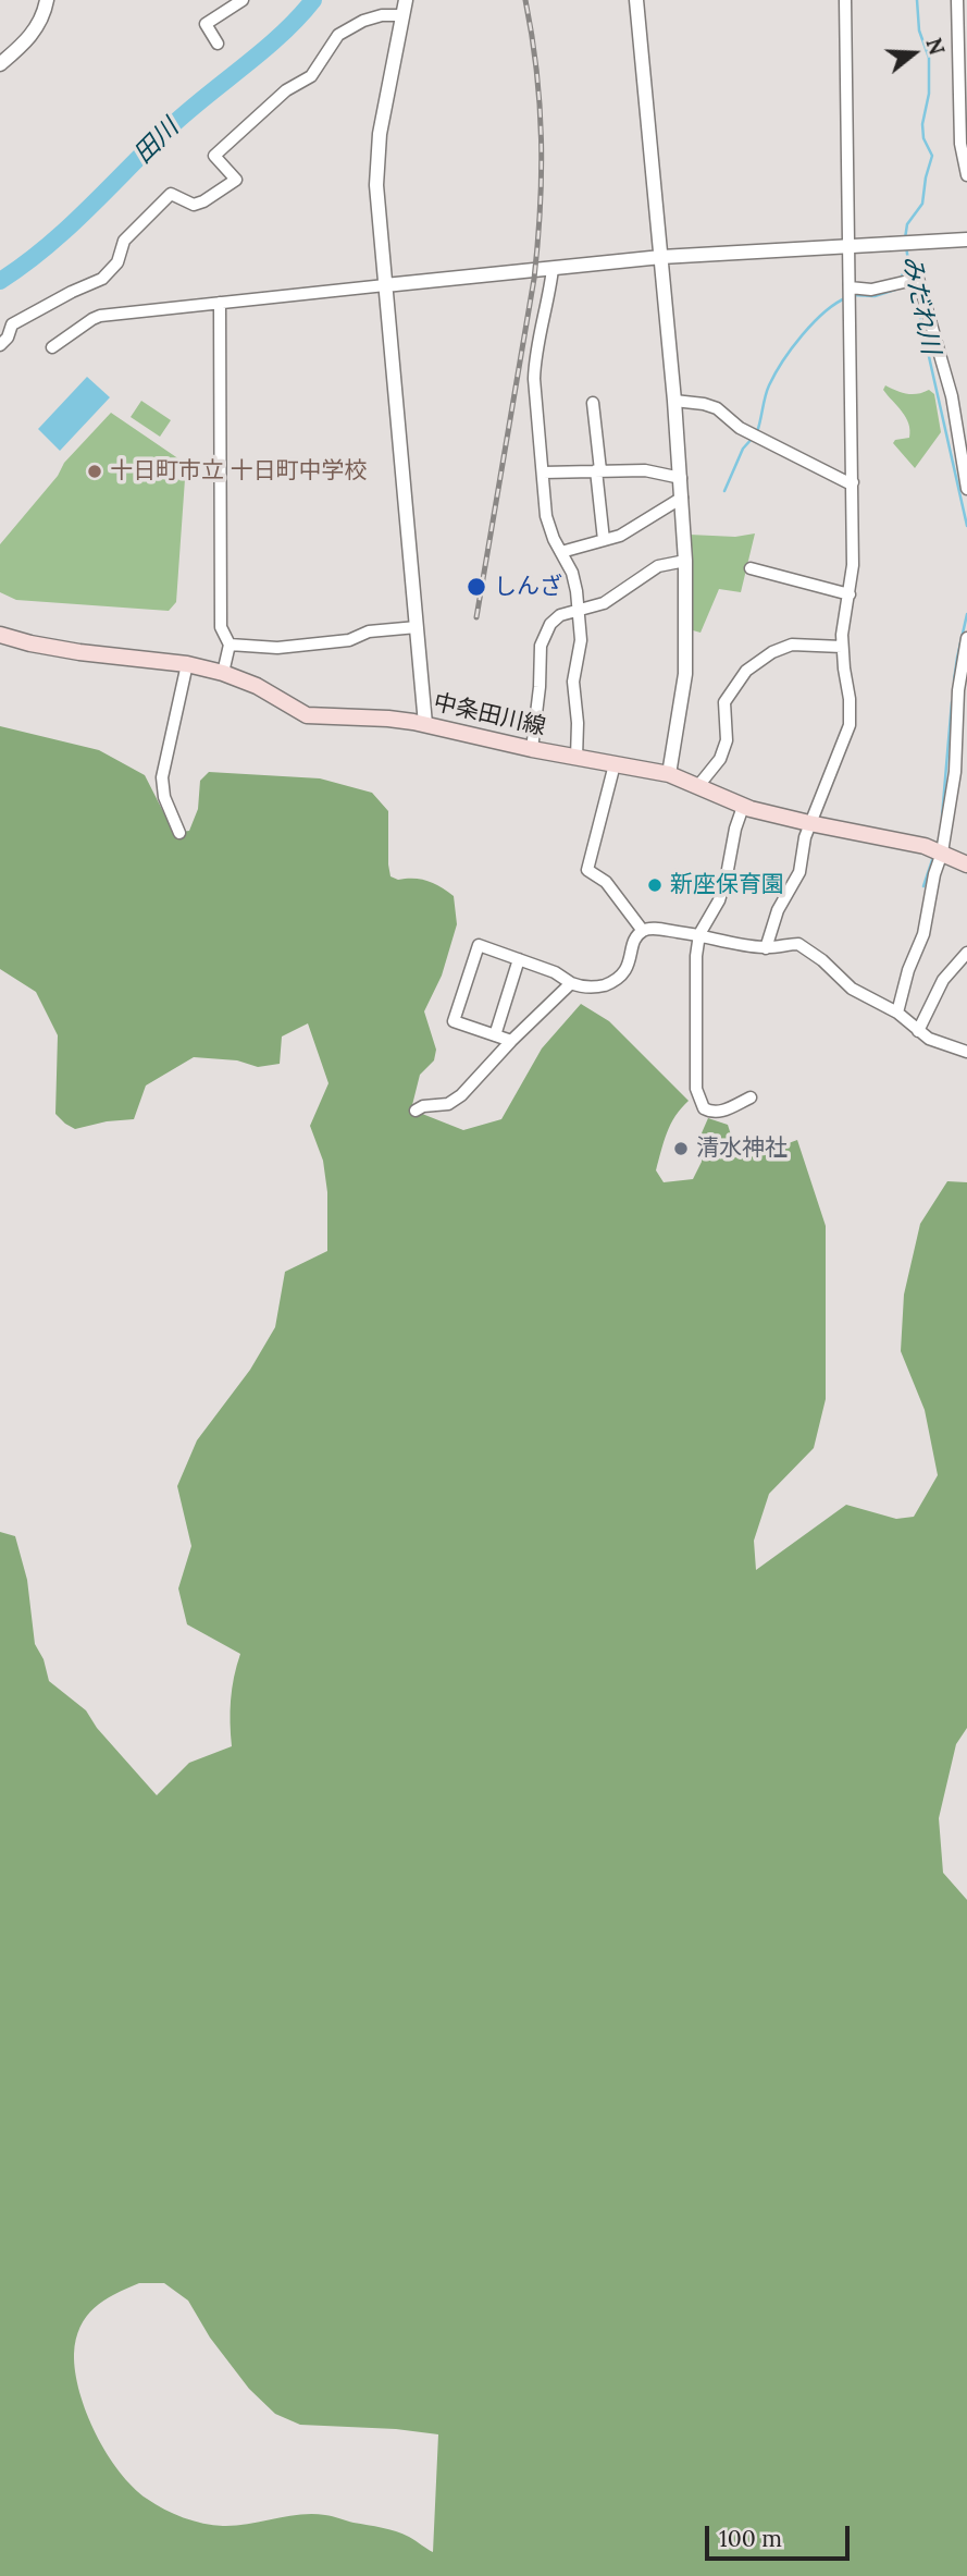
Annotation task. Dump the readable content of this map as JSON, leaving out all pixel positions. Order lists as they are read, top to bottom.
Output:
{
  "streets": {
    "main road": ["中条田川線"]
  },
  "water": ["田川", "みだれ川"],
  "places": [
    "十日町市立 十日町中学校",
    "しんざ",
    "新座保育園",
    "清水神社"
  ],
  "scale_bar": "100 m",
  "north": "right"
}
